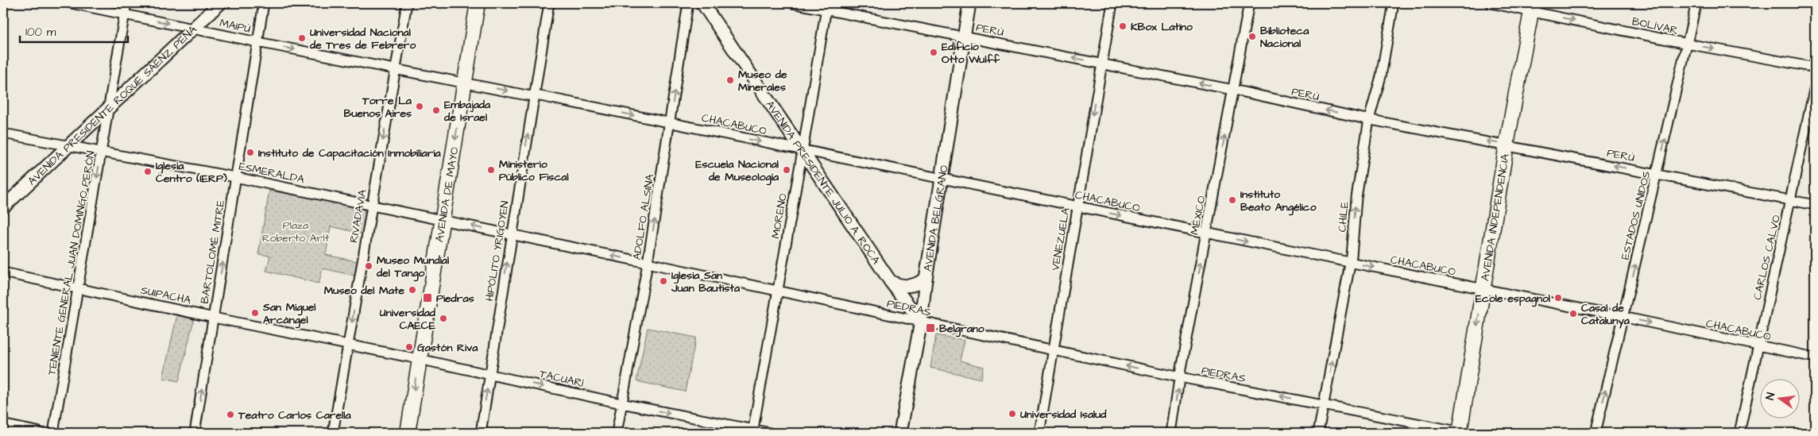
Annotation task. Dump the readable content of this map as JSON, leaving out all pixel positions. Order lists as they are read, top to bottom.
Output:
{
  "streets": {
    "main road": [
      "AVENIDA PRESIDENTE ROQUE SÁENZ PEÑA",
      "AVENIDA PRESIDENTE JULIO A. ROCA",
      "AVENIDA DE MAYO",
      "AVENIDA INDEPENDENCIA",
      "AVENIDA BELGRANO"
    ],
    "street": [
      "MAIPÚ",
      "BOLÍVAR",
      "PERÚ",
      "CHACABUCO",
      "ESMERALDA",
      "MÉXICO",
      "ESTADOS UNIDOS",
      "RIVADAVIA",
      "MORENO",
      "ADOLFO ALSINA",
      "CHILE",
      "VENEZUELA",
      "HIPÓLITO YRIGOYEN",
      "BARTOLOMÉ MITRE",
      "CARLOS CALVO",
      "TENIENTE GENERAL JUAN DOMINGO PERÓN",
      "SUIPACHA",
      "PIEDRAS",
      "TACUARÍ"
    ]
  },
  "crossings": [
    ["MAIPÚ", "AVENIDA PRESIDENTE ROQUE SÁENZ PEÑA"],
    ["MAIPÚ", "CHACABUCO"],
    ["MAIPÚ", "RIVADAVIA"],
    ["MAIPÚ", "BARTOLOMÉ MITRE"],
    ["MAIPÚ", "TENIENTE GENERAL JUAN DOMINGO PERÓN"],
    ["BOLÍVAR", "ESTADOS UNIDOS"],
    ["BOLÍVAR", "AVENIDA INDEPENDENCIA"],
    ["PERÚ", "MÉXICO"],
    ["PERÚ", "ESTADOS UNIDOS"],
    ["PERÚ", "MORENO"],
    ["PERÚ", "CHILE"],
    ["PERÚ", "AVENIDA INDEPENDENCIA"],
    ["PERÚ", "AVENIDA BELGRANO"],
    ["PERÚ", "VENEZUELA"],
    ["PERÚ", "CARLOS CALVO"],
    ["AVENIDA PRESIDENTE ROQUE SÁENZ PEÑA", "ESMERALDA"],
    ["AVENIDA PRESIDENTE ROQUE SÁENZ PEÑA", "TENIENTE GENERAL JUAN DOMINGO PERÓN"],
    ["CHACABUCO", "AVENIDA PRESIDENTE JULIO A. ROCA"],
    ["CHACABUCO", "AVENIDA DE MAYO"],
    ["CHACABUCO", "MÉXICO"],
    ["CHACABUCO", "ESTADOS UNIDOS"],
    ["CHACABUCO", "RIVADAVIA"],
    ["CHACABUCO", "MORENO"],
    ["CHACABUCO", "ADOLFO ALSINA"],
    ["CHACABUCO", "CHILE"],
    ["CHACABUCO", "AVENIDA INDEPENDENCIA"],
    ["CHACABUCO", "AVENIDA BELGRANO"],
    ["CHACABUCO", "VENEZUELA"],
    ["CHACABUCO", "HIPÓLITO YRIGOYEN"],
    ["CHACABUCO", "CARLOS CALVO"],
    ["ESMERALDA", "RIVADAVIA"],
    ["ESMERALDA", "BARTOLOMÉ MITRE"],
    ["ESMERALDA", "TENIENTE GENERAL JUAN DOMINGO PERÓN"],
    ["ESMERALDA", "PIEDRAS"],
    ["AVENIDA PRESIDENTE JULIO A. ROCA", "MORENO"],
    ["AVENIDA PRESIDENTE JULIO A. ROCA", "AVENIDA BELGRANO"],
    ["AVENIDA PRESIDENTE JULIO A. ROCA", "PIEDRAS"],
    ["AVENIDA DE MAYO", "PIEDRAS"],
    ["AVENIDA DE MAYO", "TACUARÍ"],
    ["MÉXICO", "PIEDRAS"],
    ["RIVADAVIA", "SUIPACHA"],
    ["RIVADAVIA", "PIEDRAS"],
    ["RIVADAVIA", "TACUARÍ"],
    ["MORENO", "PIEDRAS"],
    ["MORENO", "TACUARÍ"],
    ["ADOLFO ALSINA", "PIEDRAS"],
    ["ADOLFO ALSINA", "TACUARÍ"],
    ["CHILE", "PIEDRAS"],
    ["AVENIDA INDEPENDENCIA", "PIEDRAS"],
    ["AVENIDA BELGRANO", "PIEDRAS"],
    ["VENEZUELA", "PIEDRAS"],
    ["HIPÓLITO YRIGOYEN", "PIEDRAS"],
    ["HIPÓLITO YRIGOYEN", "TACUARÍ"],
    ["BARTOLOMÉ MITRE", "SUIPACHA"],
    ["TENIENTE GENERAL JUAN DOMINGO PERÓN", "SUIPACHA"],
    ["SUIPACHA", "TACUARÍ"]
  ],
  "one_way": [
    "MAIPÚ",
    "BOLÍVAR",
    "PERÚ",
    "CHACABUCO",
    "AVENIDA DE MAYO",
    "MÉXICO",
    "ESTADOS UNIDOS",
    "RIVADAVIA",
    "ADOLFO ALSINA",
    "CHILE",
    "HIPÓLITO YRIGOYEN",
    "BARTOLOMÉ MITRE",
    "PIEDRAS",
    "TACUARÍ"
  ],
  "parks": ["Plaza Roberto Arlt"],
  "places": {
    "other": [
      "KBox Latino",
      "Biblioteca Nacional",
      "Universidad Nacional de Tres de Febrero",
      "Edificio Otto Wulff",
      "Museo de Minerales",
      "Torre La Buenos Aires",
      "Embajada de Israel",
      "Instituto de Capacitación Inmobiliaria",
      "Ministerio Público Fiscal",
      "Escuela Nacional de Museología",
      "Iglesia Centro (IERP)",
      "Instituto Beato Angélico",
      "Museo Mundial del Tango",
      "Iglesia San Juan Bautista",
      "Museo del Mate",
      "Ecole espagnol",
      "San Miguel Arcángel",
      "Casal de Catalunya",
      "Universidad CAECE",
      "Gastón Riva",
      "Universidad Isalud",
      "Teatro Carlos Carella"
    ],
    "transit": ["Piedras", "Belgrano"]
  },
  "scale_bar": "100 m",
  "north": "left"
}
